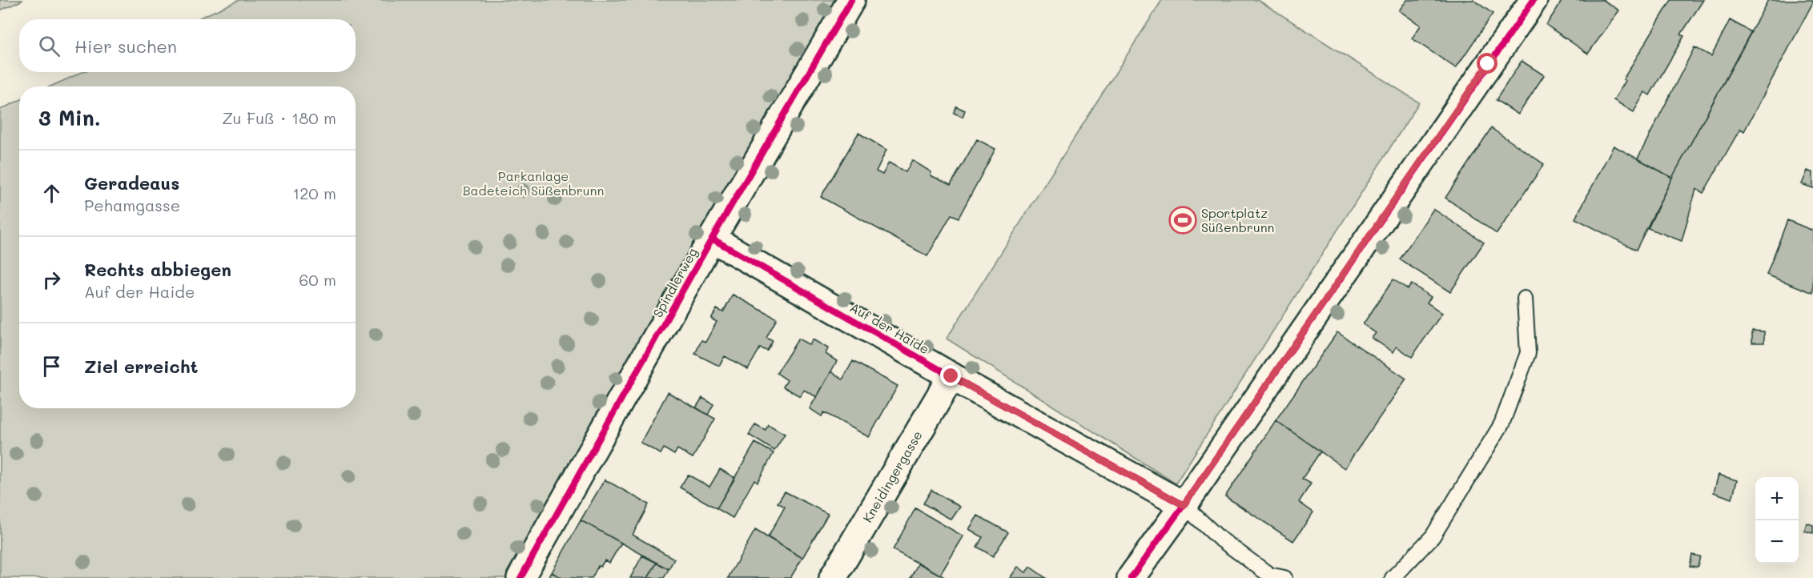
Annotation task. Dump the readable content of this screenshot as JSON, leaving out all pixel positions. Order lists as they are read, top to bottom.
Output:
{
  "streets": {
    "street": ["Spindlerweg", "Auf der Haide", "Kneidingergasse"]
  },
  "crossings": [
    ["Spindlerweg", "Auf der Haide"],
    ["Auf der Haide", "Kneidingergasse"]
  ],
  "parks": ["Parkanlage Badeteich Süßenbrunn"],
  "places": {
    "sports": ["Sportplatz Süßenbrunn"]
  },
  "page": {
    "search": "Hier suchen",
    "heading": ["3 Min.", "Zu Fuß · 180 m"],
    "list": [
      ["Geradeaus", "Pehamgasse", "120 m"],
      ["Rechts abbiegen", "Auf der Haide", "60 m"],
      "Ziel erreicht"
    ],
    "map_buttons": ["+", "−"]
  }
}
